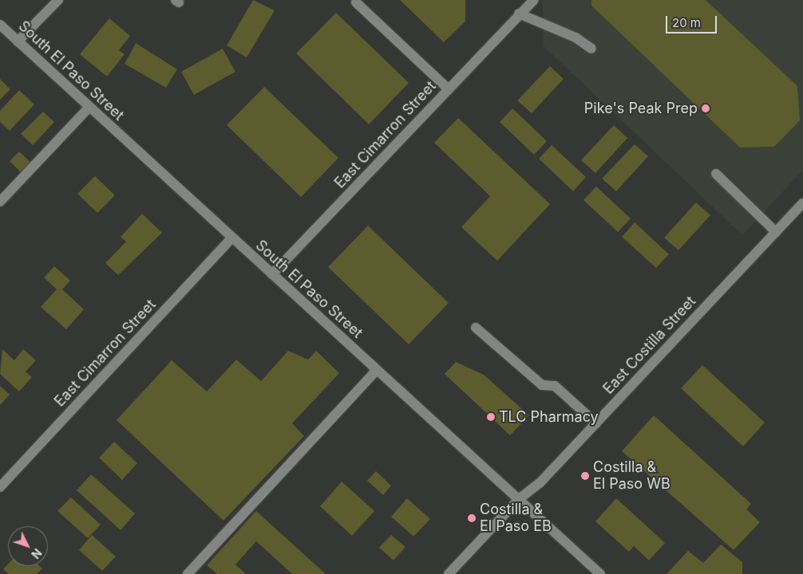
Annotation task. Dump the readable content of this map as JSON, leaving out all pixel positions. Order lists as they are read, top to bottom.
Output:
{
  "streets": {
    "street": ["South El Paso Street", "East Cimarron Street", "East Costilla Street"]
  },
  "crossings": [
    ["South El Paso Street", "East Cimarron Street"],
    ["South El Paso Street", "East Costilla Street"]
  ],
  "places": [
    "Pike's Peak Prep",
    "TLC Pharmacy",
    "Costilla & El Paso WB",
    "Costilla & El Paso EB"
  ],
  "scale_bar": "20 m",
  "north": "bottom right"
}
